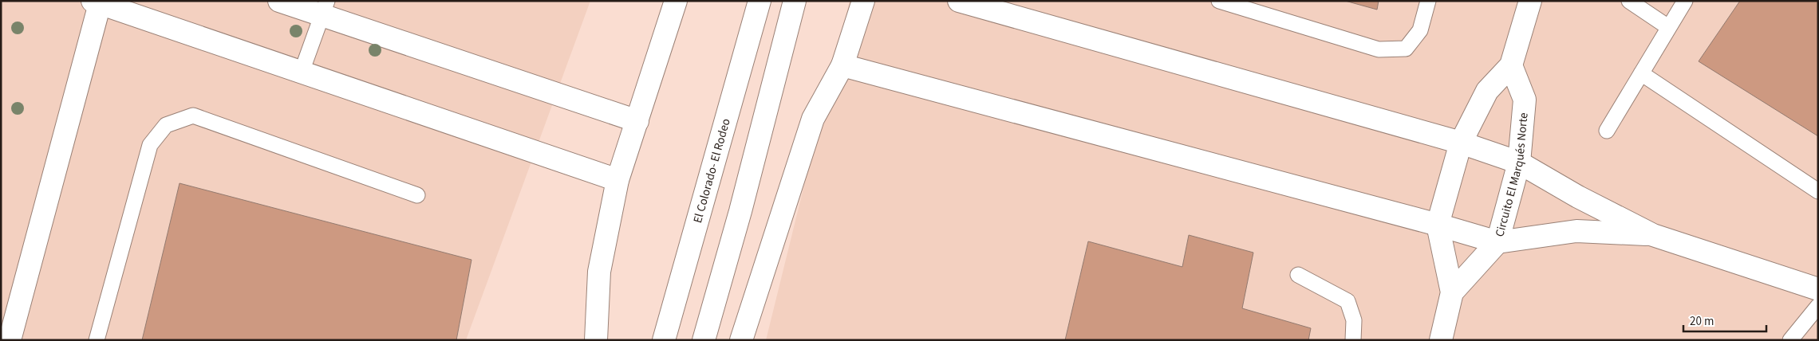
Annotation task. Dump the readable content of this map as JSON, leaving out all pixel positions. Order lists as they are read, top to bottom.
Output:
{
  "streets": {
    "street": ["El Colorado- El Rodeo", "Circuito El Marqués Norte"]
  },
  "scale_bar": "20 m"
}
